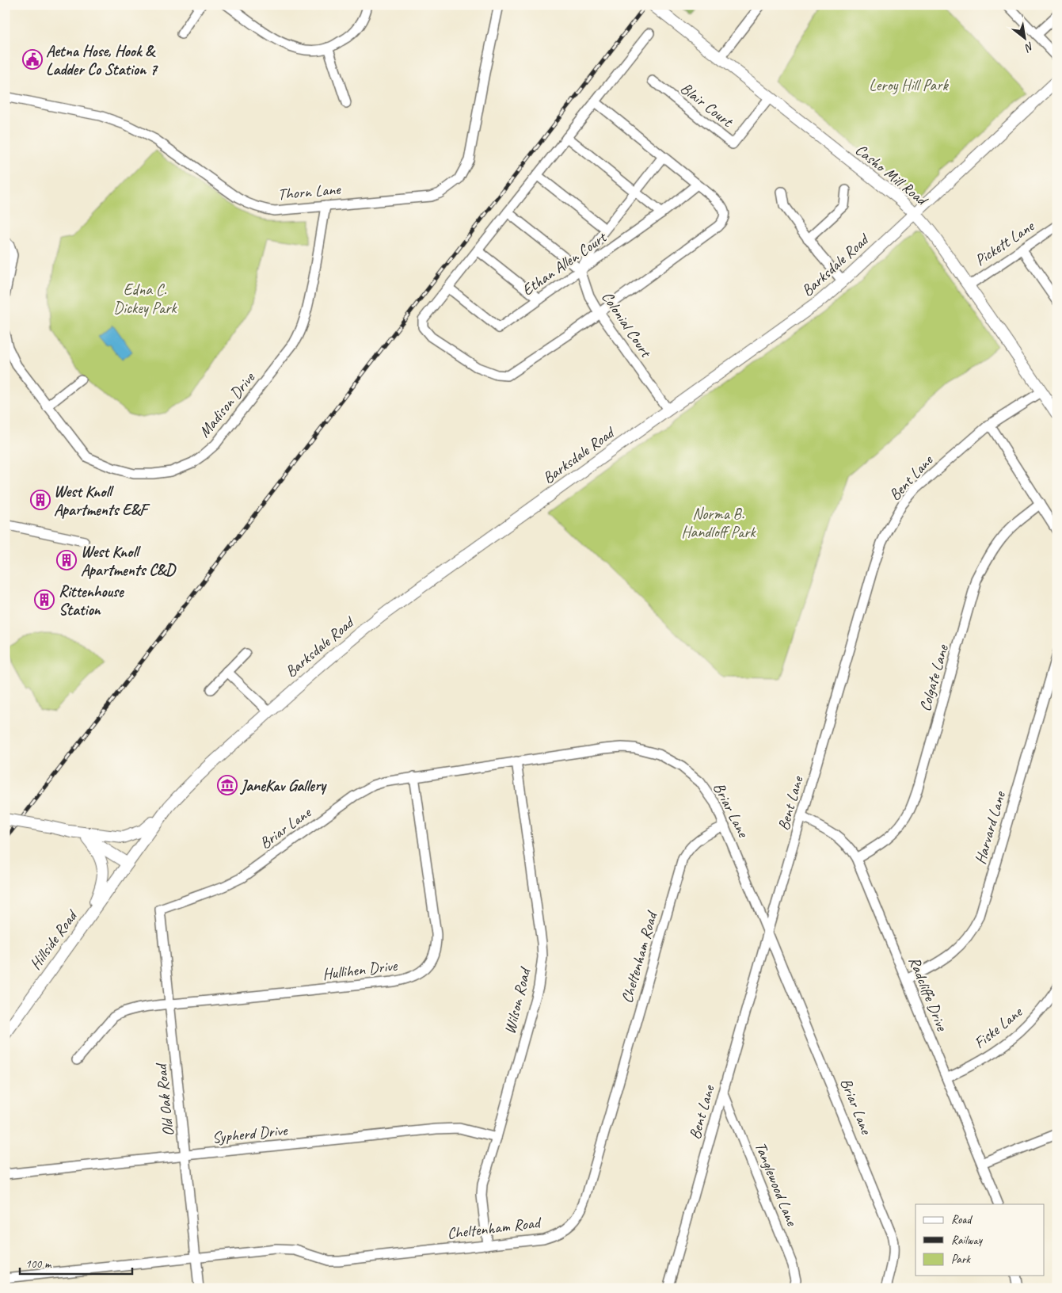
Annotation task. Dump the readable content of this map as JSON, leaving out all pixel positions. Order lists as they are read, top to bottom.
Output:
{
  "streets": {
    "street": [
      "Blair Court",
      "Casho Mill Road",
      "Thorn Lane",
      "Pickett Lane",
      "Ethan Allen Court",
      "Barksdale Road",
      "Colonial Court",
      "Madison Drive",
      "Bent Lane",
      "Colgate Lane",
      "Briar Lane",
      "Harvard Lane",
      "Hillside Road",
      "Cheltenham Road",
      "Hullihen Drive",
      "Radcliffe Drive",
      "Wilson Road",
      "Fiske Lane",
      "Old Oak Road",
      "Sypherd Drive",
      "Tanglewood Lane"
    ]
  },
  "crossings": [
    ["Blair Court", "Casho Mill Road"],
    ["Casho Mill Road", "Pickett Lane"],
    ["Casho Mill Road", "Barksdale Road"],
    ["Casho Mill Road", "Bent Lane"],
    ["Thorn Lane", "Madison Drive"],
    ["Ethan Allen Court", "Colonial Court"],
    ["Barksdale Road", "Colonial Court"],
    ["Barksdale Road", "Hillside Road"],
    ["Bent Lane", "Briar Lane"],
    ["Bent Lane", "Radcliffe Drive"],
    ["Bent Lane", "Tanglewood Lane"],
    ["Colgate Lane", "Radcliffe Drive"],
    ["Briar Lane", "Cheltenham Road"],
    ["Briar Lane", "Hullihen Drive"],
    ["Briar Lane", "Wilson Road"],
    ["Briar Lane", "Old Oak Road"],
    ["Harvard Lane", "Radcliffe Drive"],
    ["Cheltenham Road", "Wilson Road"],
    ["Cheltenham Road", "Old Oak Road"],
    ["Hullihen Drive", "Old Oak Road"],
    ["Radcliffe Drive", "Fiske Lane"],
    ["Wilson Road", "Sypherd Drive"],
    ["Old Oak Road", "Sypherd Drive"]
  ],
  "parks": ["Leroy Hill Park", "Edna C. Dickey Park", "Norma B. Handloff Park"],
  "places": {
    "public building": ["Aetna Hose, Hook & Ladder Co Station 7"],
    "building": ["West Knoll Apartments E&F", "West Knoll Apartments C&D", "Rittenhouse Station"],
    "museum": ["JaneKav Gallery"]
  },
  "legend": ["Road", "Railway", "Park"],
  "scale_bar": "100 m",
  "north": "bottom right"
}
